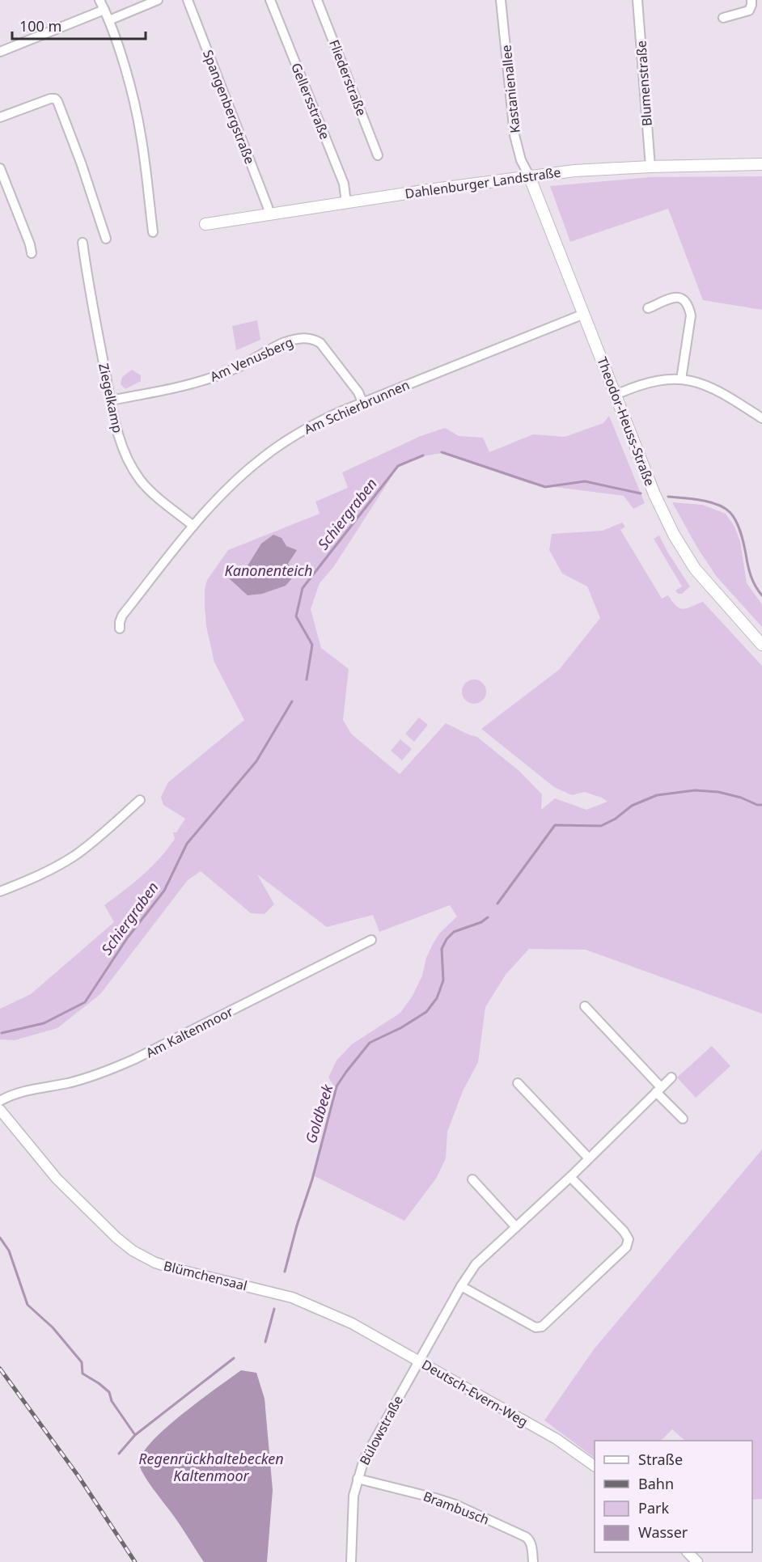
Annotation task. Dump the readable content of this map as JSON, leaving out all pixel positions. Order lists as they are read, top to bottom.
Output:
{
  "streets": {
    "main road": ["Dahlenburger Landstraße", "Theodor-Heuss-Straße"],
    "street": [
      "Fliederstraße",
      "Blumenstraße",
      "Kastanienallee",
      "Gellersstraße",
      "Spangenbergstraße",
      "Am Venusberg",
      "Ziegelkamp",
      "Am Schierbrunnen",
      "Am Kaltenmoor",
      "Blümchensaal",
      "Deutsch-Evern-Weg",
      "Bülowstraße",
      "Brambusch"
    ]
  },
  "crossings": [
    ["Blumenstraße", "Dahlenburger Landstraße"],
    ["Kastanienallee", "Dahlenburger Landstraße"],
    ["Kastanienallee", "Theodor-Heuss-Straße"],
    ["Gellersstraße", "Dahlenburger Landstraße"],
    ["Spangenbergstraße", "Dahlenburger Landstraße"],
    ["Dahlenburger Landstraße", "Theodor-Heuss-Straße"],
    ["Am Venusberg", "Ziegelkamp"],
    ["Am Venusberg", "Am Schierbrunnen"],
    ["Ziegelkamp", "Am Schierbrunnen"],
    ["Am Schierbrunnen", "Theodor-Heuss-Straße"],
    ["Blümchensaal", "Deutsch-Evern-Weg"],
    ["Deutsch-Evern-Weg", "Bülowstraße"],
    ["Bülowstraße", "Brambusch"]
  ],
  "water": [
    "Schiergraben",
    "Kanonenteich",
    "Goldbeek",
    "Regenrückhaltebecken Kaltenmoor"
  ],
  "legend": [
    "Straße",
    "Bahn",
    "Park",
    "Wasser"
  ],
  "scale_bar": "100 m"
}
